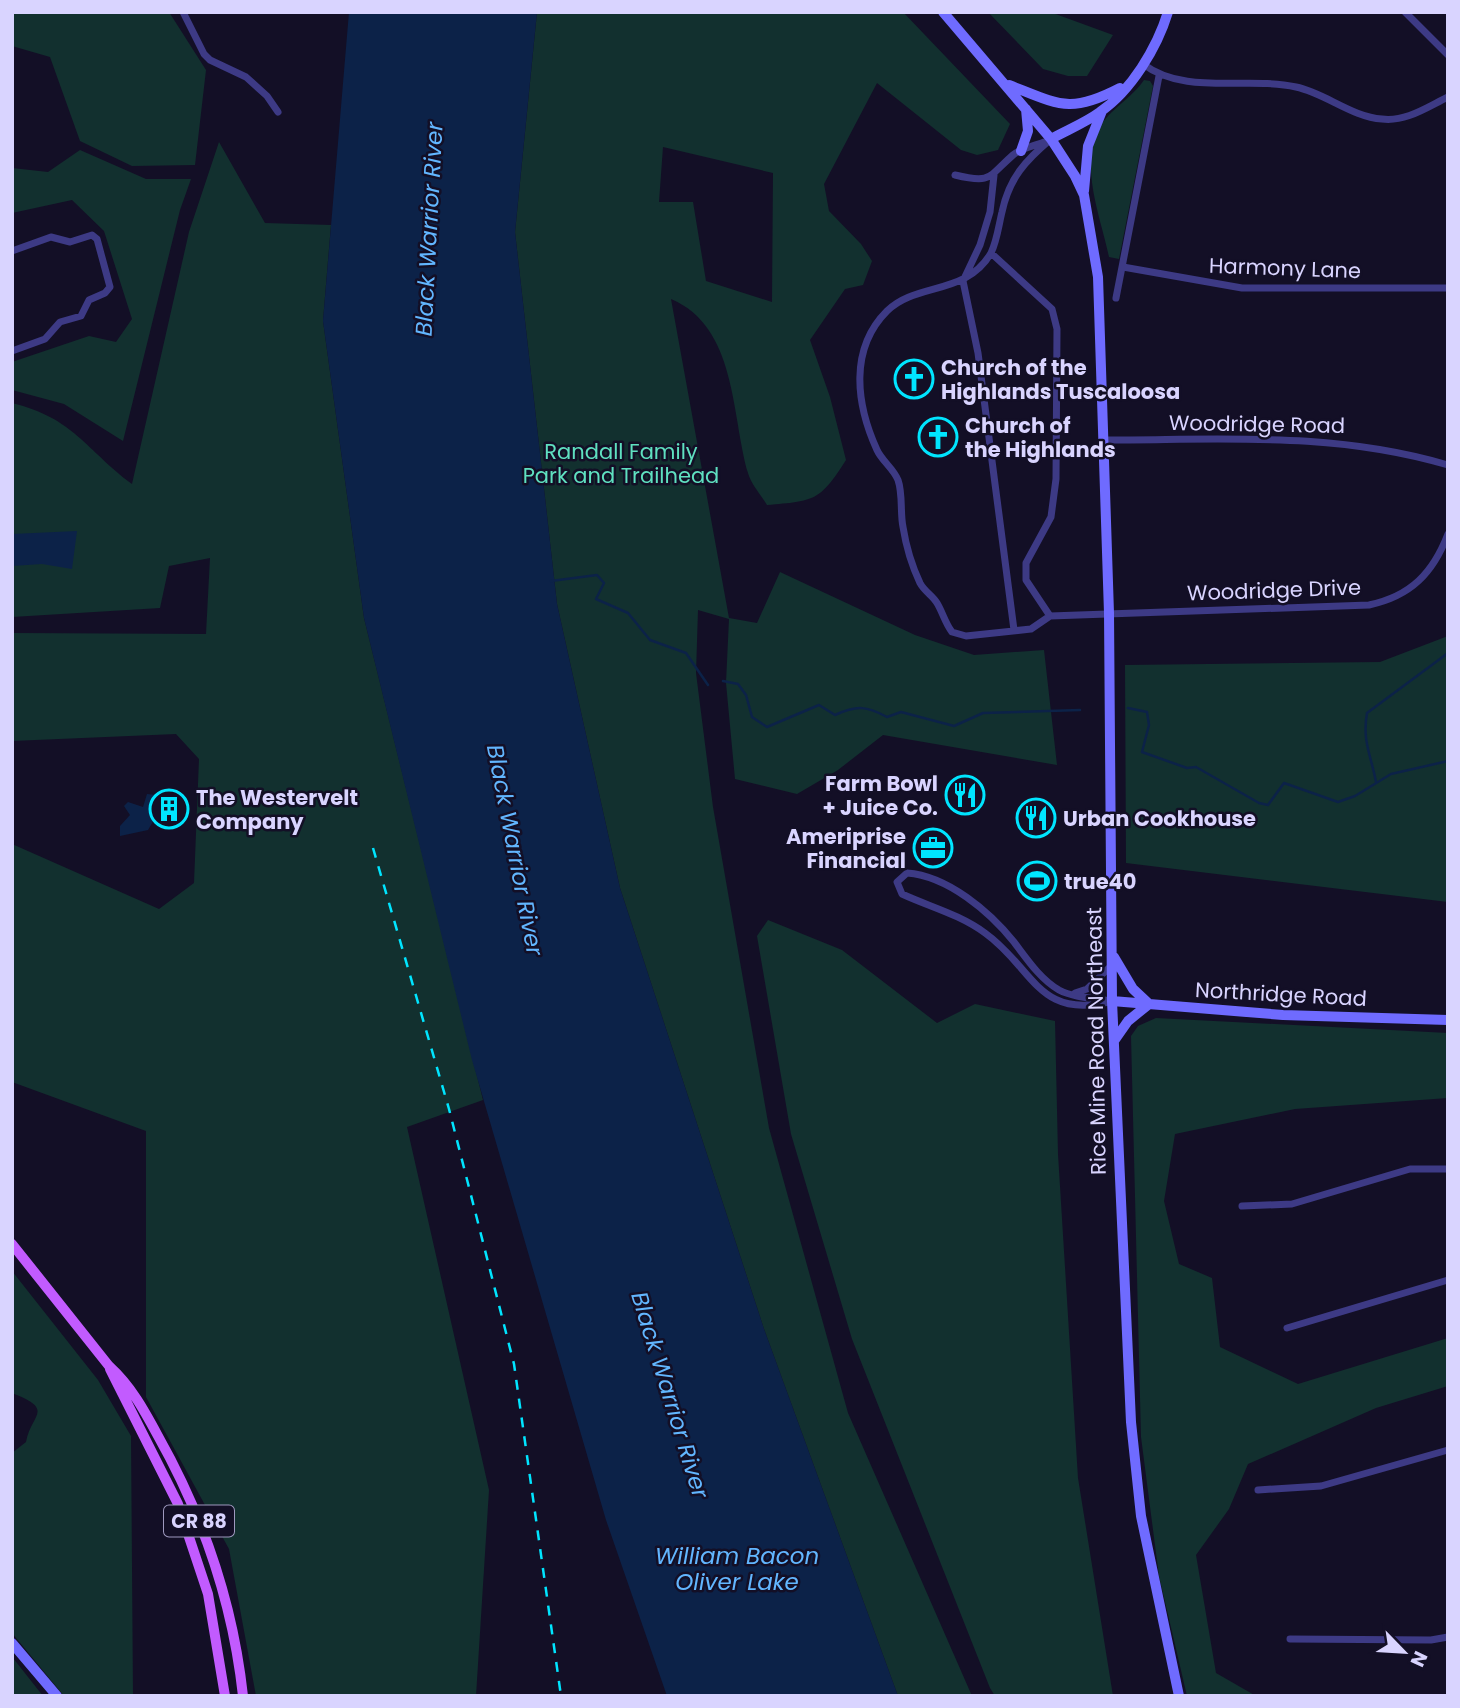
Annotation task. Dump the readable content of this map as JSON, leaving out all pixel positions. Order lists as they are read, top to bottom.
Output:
{
  "streets": {
    "main road": ["Northridge Road", "Rice Mine Road Northeast", "CR 88"],
    "street": ["Harmony Lane", "Woodridge Road", "Woodridge Drive"]
  },
  "crossings": [
    ["Woodridge Road", "Rice Mine Road Northeast"],
    ["Woodridge Drive", "Rice Mine Road Northeast"],
    ["Northridge Road", "Rice Mine Road Northeast"]
  ],
  "water": ["Black Warrior River", "William Bacon Oliver Lake"],
  "parks": ["Randall Family Park and Trailhead"],
  "places": {
    "church": ["Church of the Highlands Tuscaloosa", "Church of the Highlands"],
    "restaurant": ["Farm Bowl + Juice Co.", "Urban Cookhouse"],
    "building": ["The Westervelt Company"],
    "office": ["Ameriprise Financial"],
    "sports": ["true40"]
  },
  "north": "bottom right"
}
